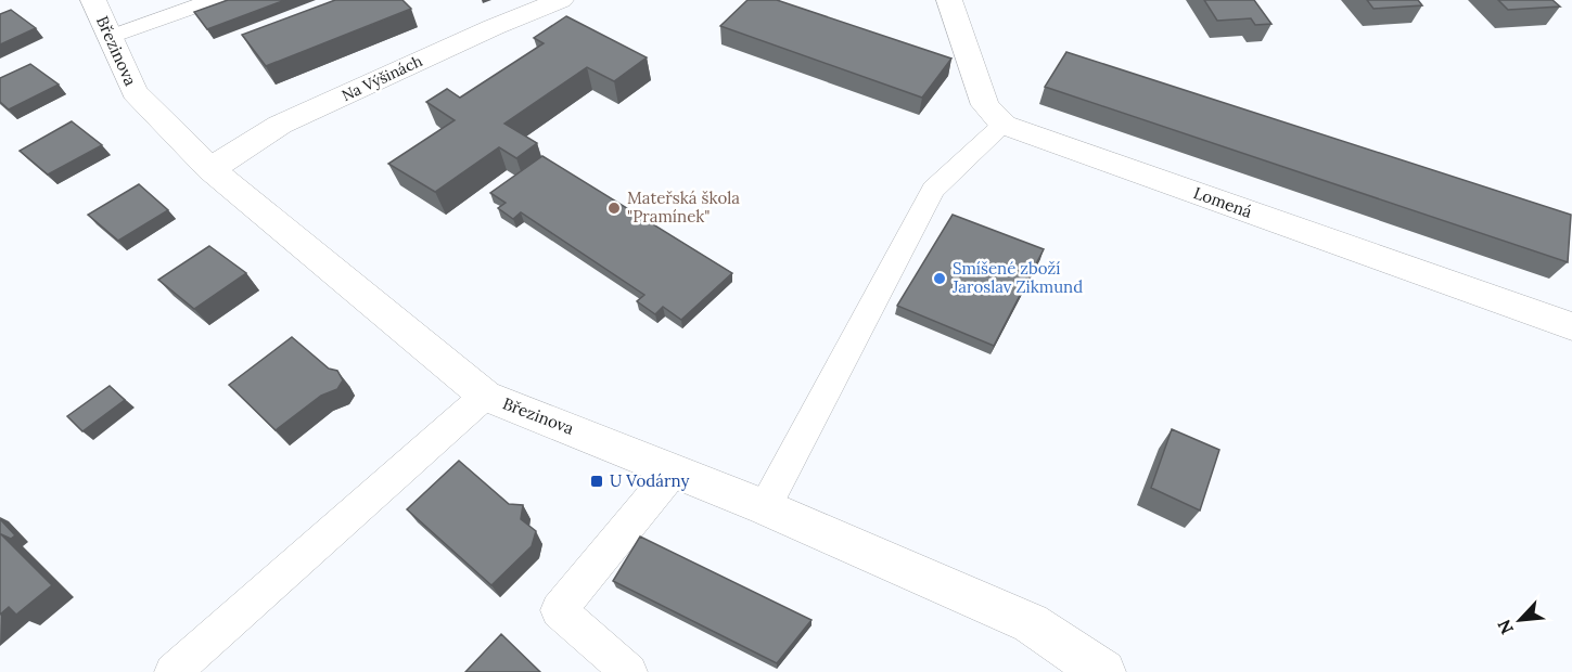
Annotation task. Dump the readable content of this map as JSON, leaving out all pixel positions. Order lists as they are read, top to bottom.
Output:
{
  "streets": {
    "street": ["Březinova", "Na Výšinách", "Lomená"]
  },
  "crossings": [
    ["Březinova", "Na Výšinách"]
  ],
  "places": {
    "other": ["Mateřská škola \"Pramínek\"", "Smíšené zboží Jaroslav Zikmund"],
    "transit": ["U Vodárny"]
  },
  "north": "bottom left"
}
